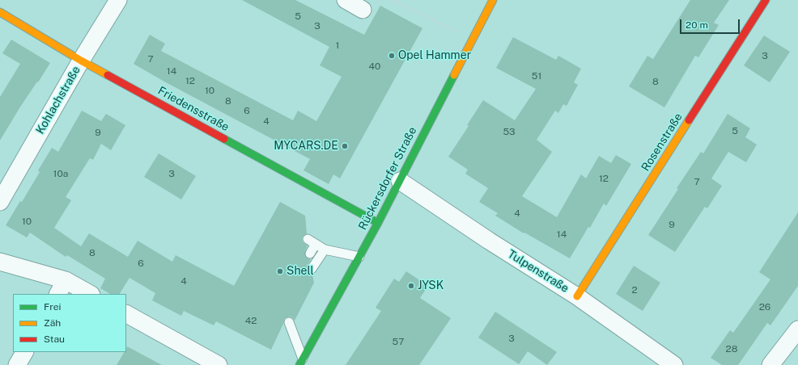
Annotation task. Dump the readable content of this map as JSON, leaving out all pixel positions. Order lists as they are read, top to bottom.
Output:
{
  "streets": {
    "street": [
      "Kohlachstraße",
      "Friedensstraße",
      "Rosenstraße",
      "Rückersdorfer Straße",
      "Tulpenstraße"
    ]
  },
  "crossings": [
    ["Kohlachstraße", "Friedensstraße"],
    ["Friedensstraße", "Rückersdorfer Straße"],
    ["Rosenstraße", "Tulpenstraße"],
    ["Rückersdorfer Straße", "Tulpenstraße"]
  ],
  "places": [
    "Opel Hammer",
    "MYCARS.DE",
    "Shell",
    "JYSK"
  ],
  "house_numbers": [
    "5",
    "3",
    "1",
    "3",
    "7",
    "40",
    "14",
    "51",
    "12",
    "8",
    "10",
    "8",
    "6",
    "4",
    "5",
    "53",
    "9",
    "10a",
    "3",
    "12",
    "7",
    "4",
    "10",
    "9",
    "14",
    "8",
    "6",
    "4",
    "2",
    "26",
    "42",
    "3",
    "57",
    "28"
  ],
  "legend": ["Frei", "Zäh", "Stau"],
  "scale_bar": "20 m"
}
